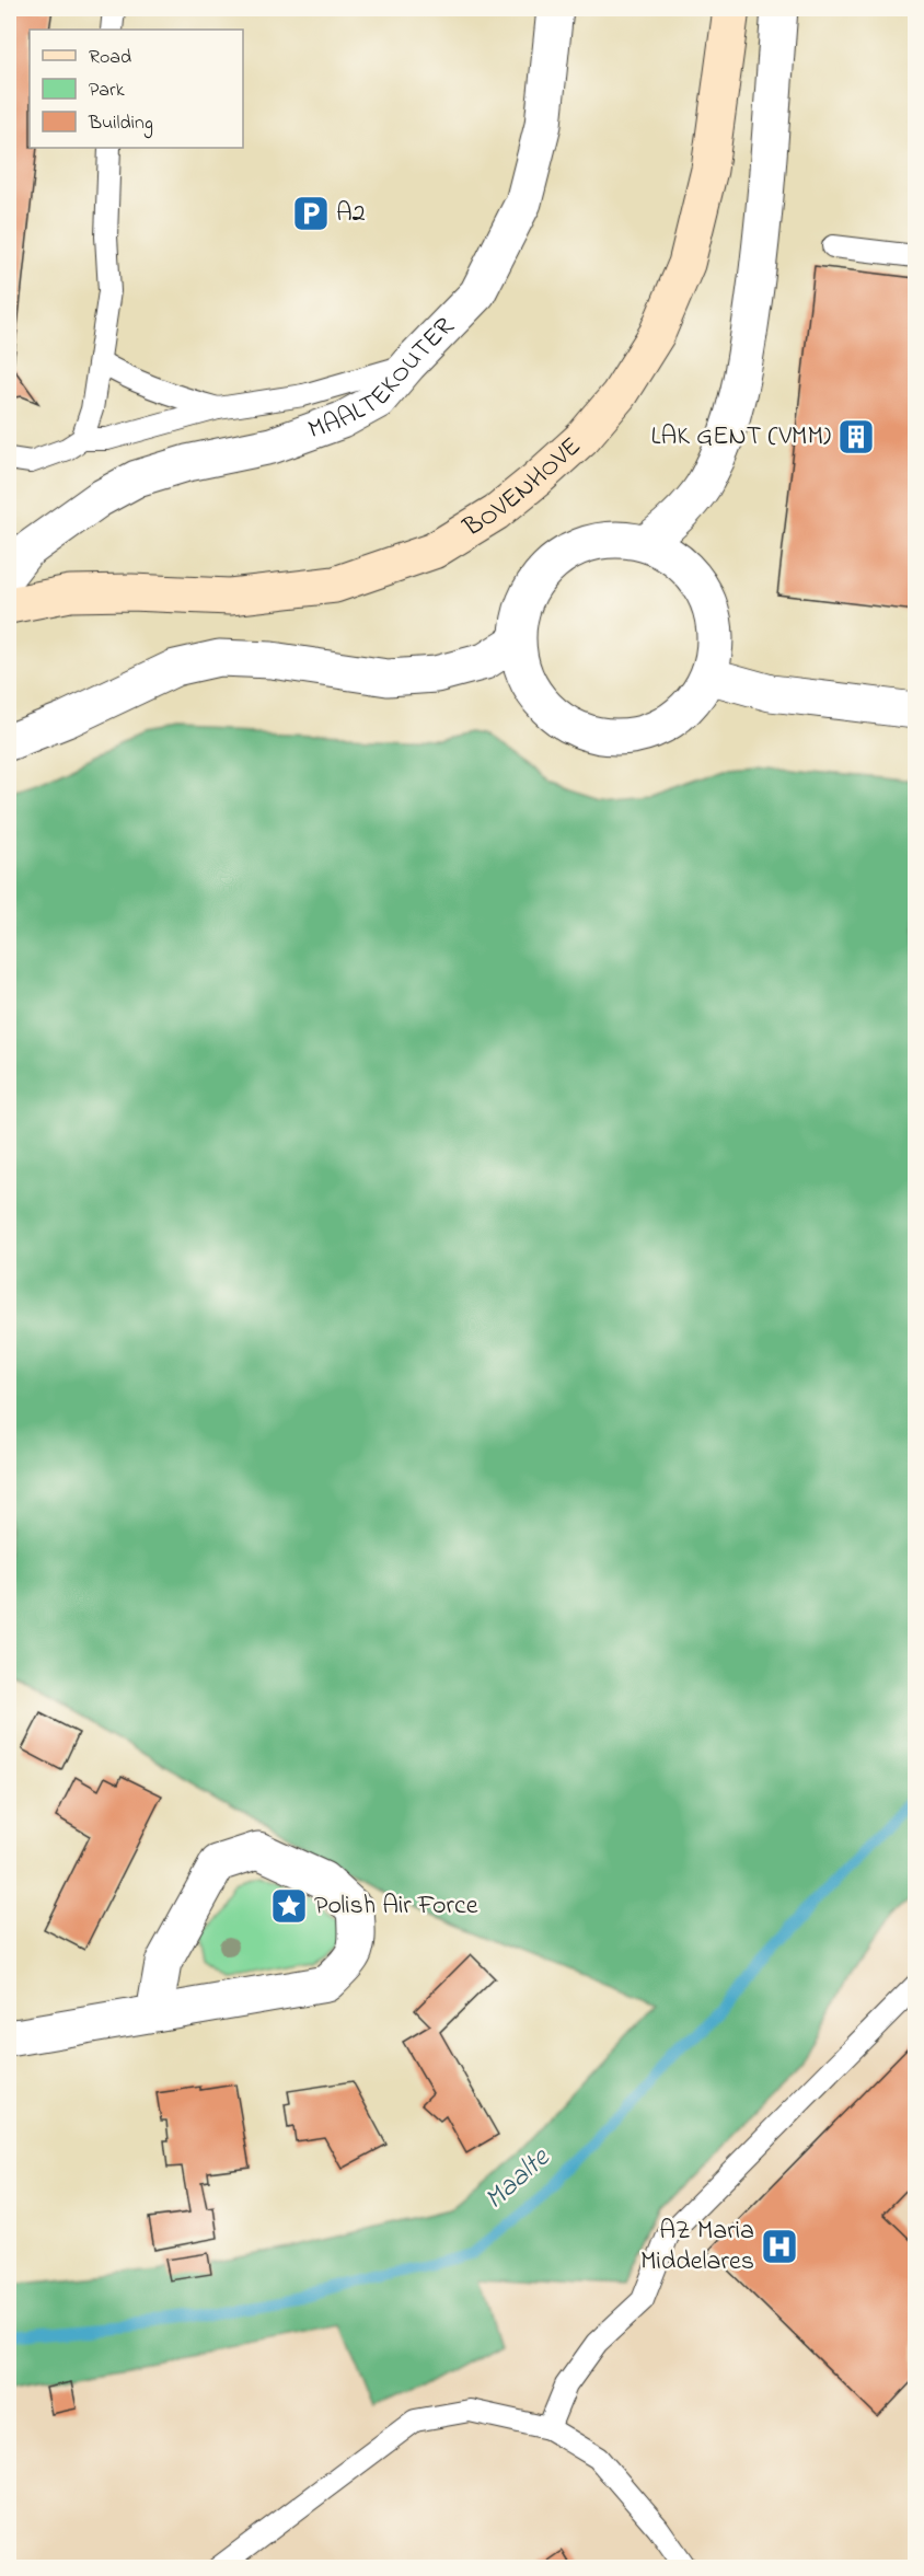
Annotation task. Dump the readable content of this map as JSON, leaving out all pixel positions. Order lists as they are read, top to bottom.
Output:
{
  "streets": {
    "street": ["MAALTEKOUTER", "BOVENHOVE"]
  },
  "water": ["Maalte"],
  "places": {
    "parking": ["A2"],
    "building": ["LAK GENT (VMM)"],
    "place": ["Polish Air Force"],
    "hospital": ["AZ Maria Middelares"]
  },
  "legend": ["Road", "Park", "Building"]
}
